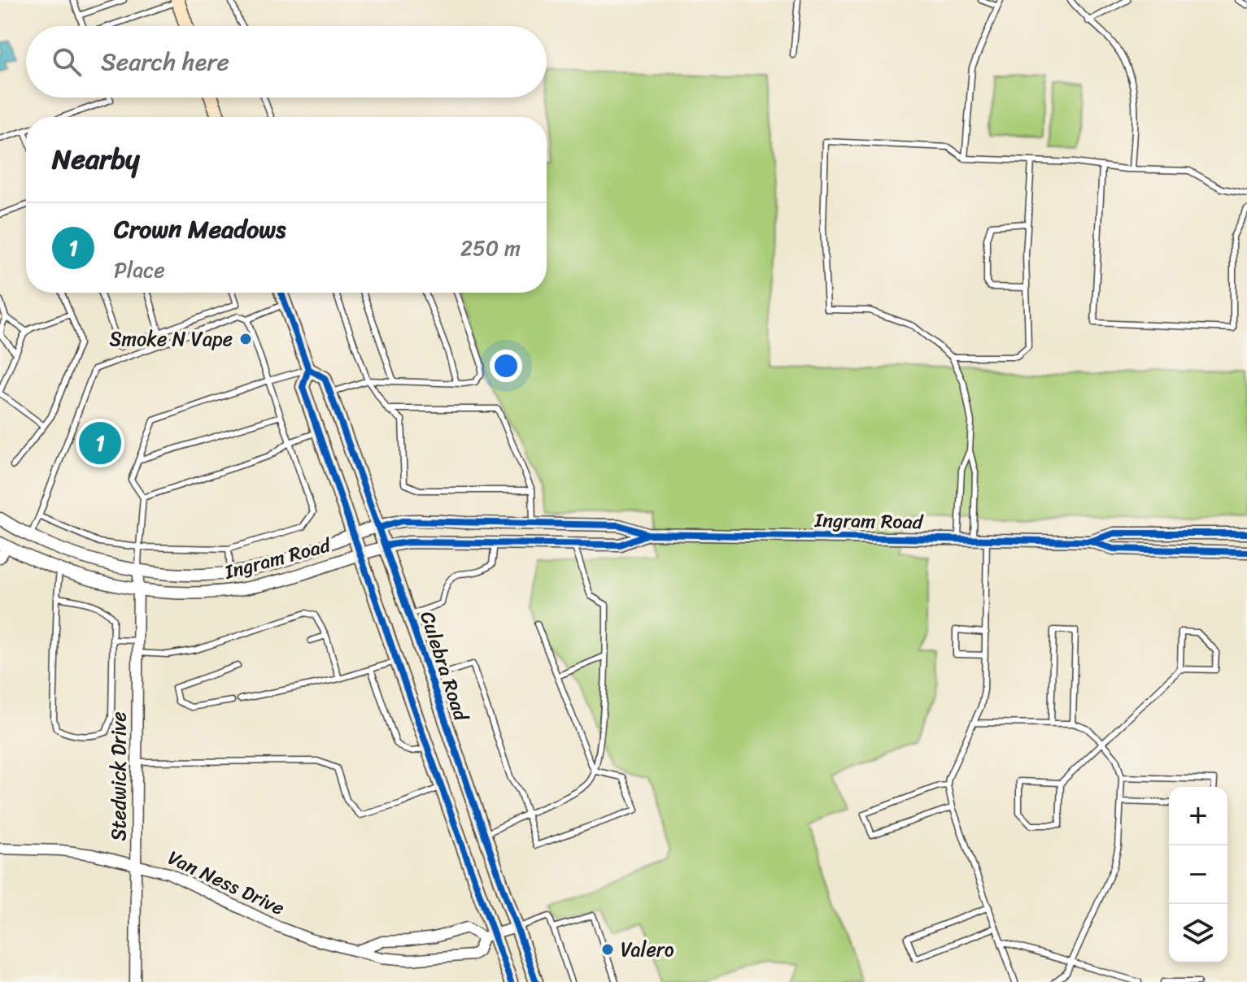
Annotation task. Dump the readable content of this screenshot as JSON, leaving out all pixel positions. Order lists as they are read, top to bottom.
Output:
{
  "streets": {
    "main road": ["Culebra Road"],
    "street": ["Ingram Road", "Stedwick Drive", "Van Ness Drive"]
  },
  "crossings": [
    ["Ingram Road", "Culebra Road"],
    ["Ingram Road", "Stedwick Drive"],
    ["Culebra Road", "Van Ness Drive"],
    ["Stedwick Drive", "Van Ness Drive"]
  ],
  "places": ["Smoke N Vape", "Valero"],
  "page": {
    "search": "Search here",
    "heading": "Nearby",
    "list": [
      {
        "mark": "1",
        "name": "Crown Meadows",
        "note": "Place",
        "value": "250 m"
      }
    ],
    "pins": "1",
    "map_buttons": ["+", "−"]
  }
}
